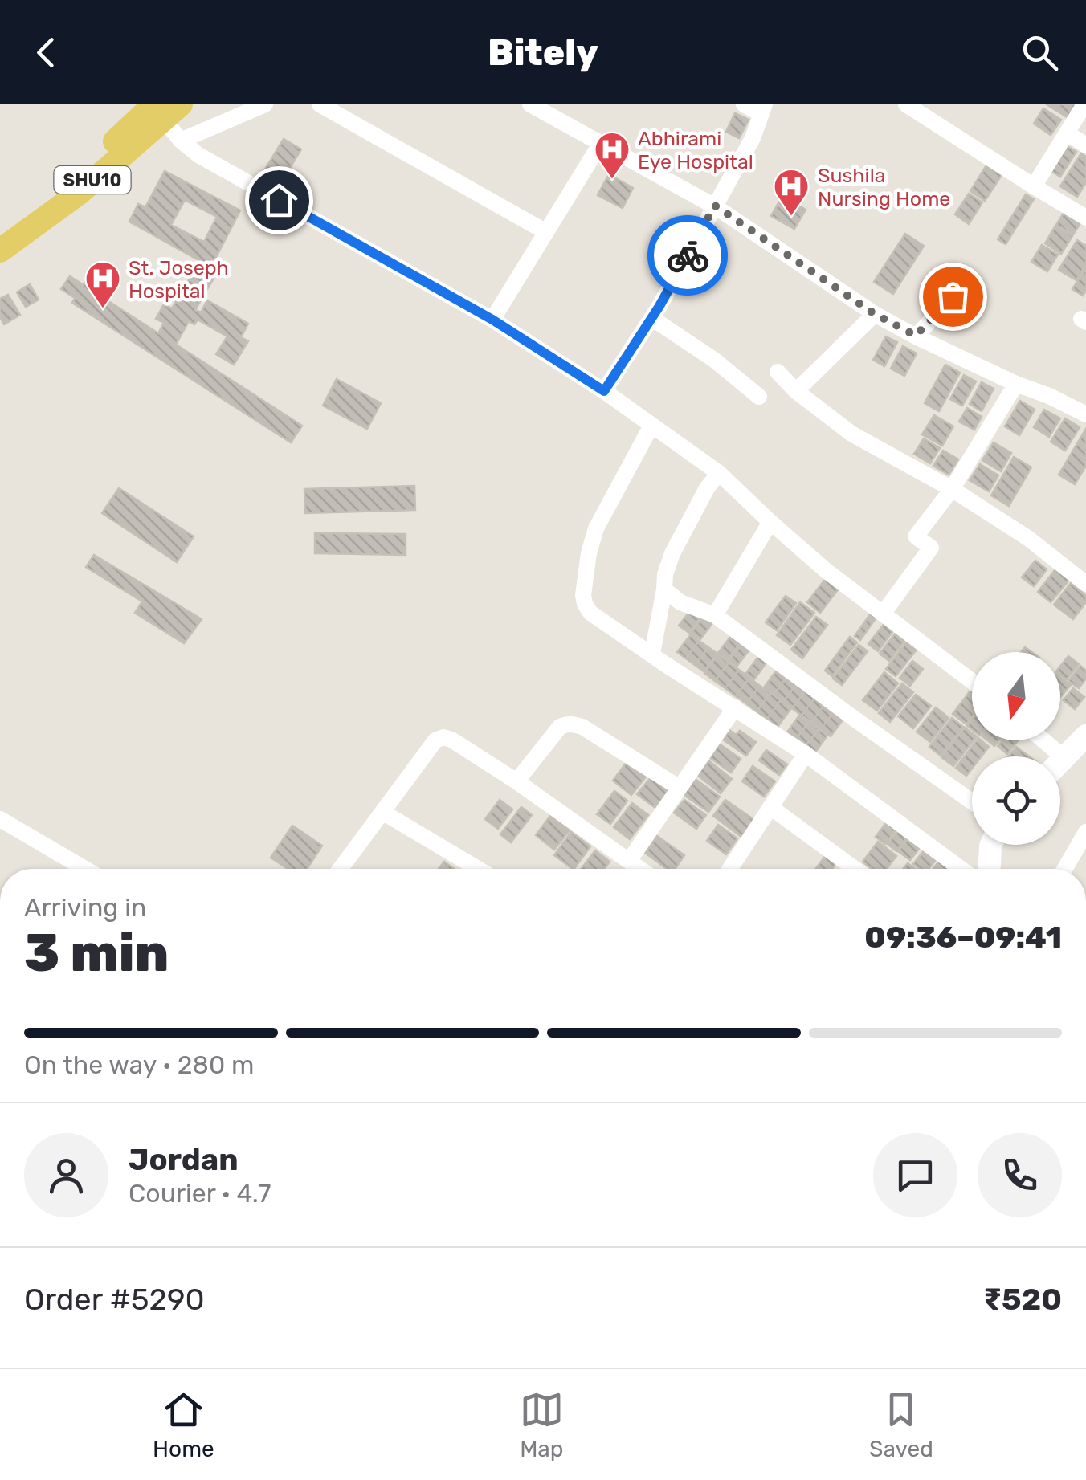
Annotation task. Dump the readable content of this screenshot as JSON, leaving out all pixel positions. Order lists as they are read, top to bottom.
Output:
{
  "streets": {
    "main road": ["SHU10"]
  },
  "places": {
    "hospital": ["Abhirami Eye Hospital", "Sushila Nursing Home", "St. Joseph Hospital"]
  },
  "north": "bottom",
  "page": {
    "header": "Bitely",
    "heading": ["3 min", "Arriving in", "09:36–09:41"],
    "panel": [
      "Jordan",
      "Courier · 4.7",
      "Order #5290",
      "₹520"
    ],
    "bar": "On the way · 280 m",
    "tabs": ["Home", "Map", "Saved"]
  }
}
